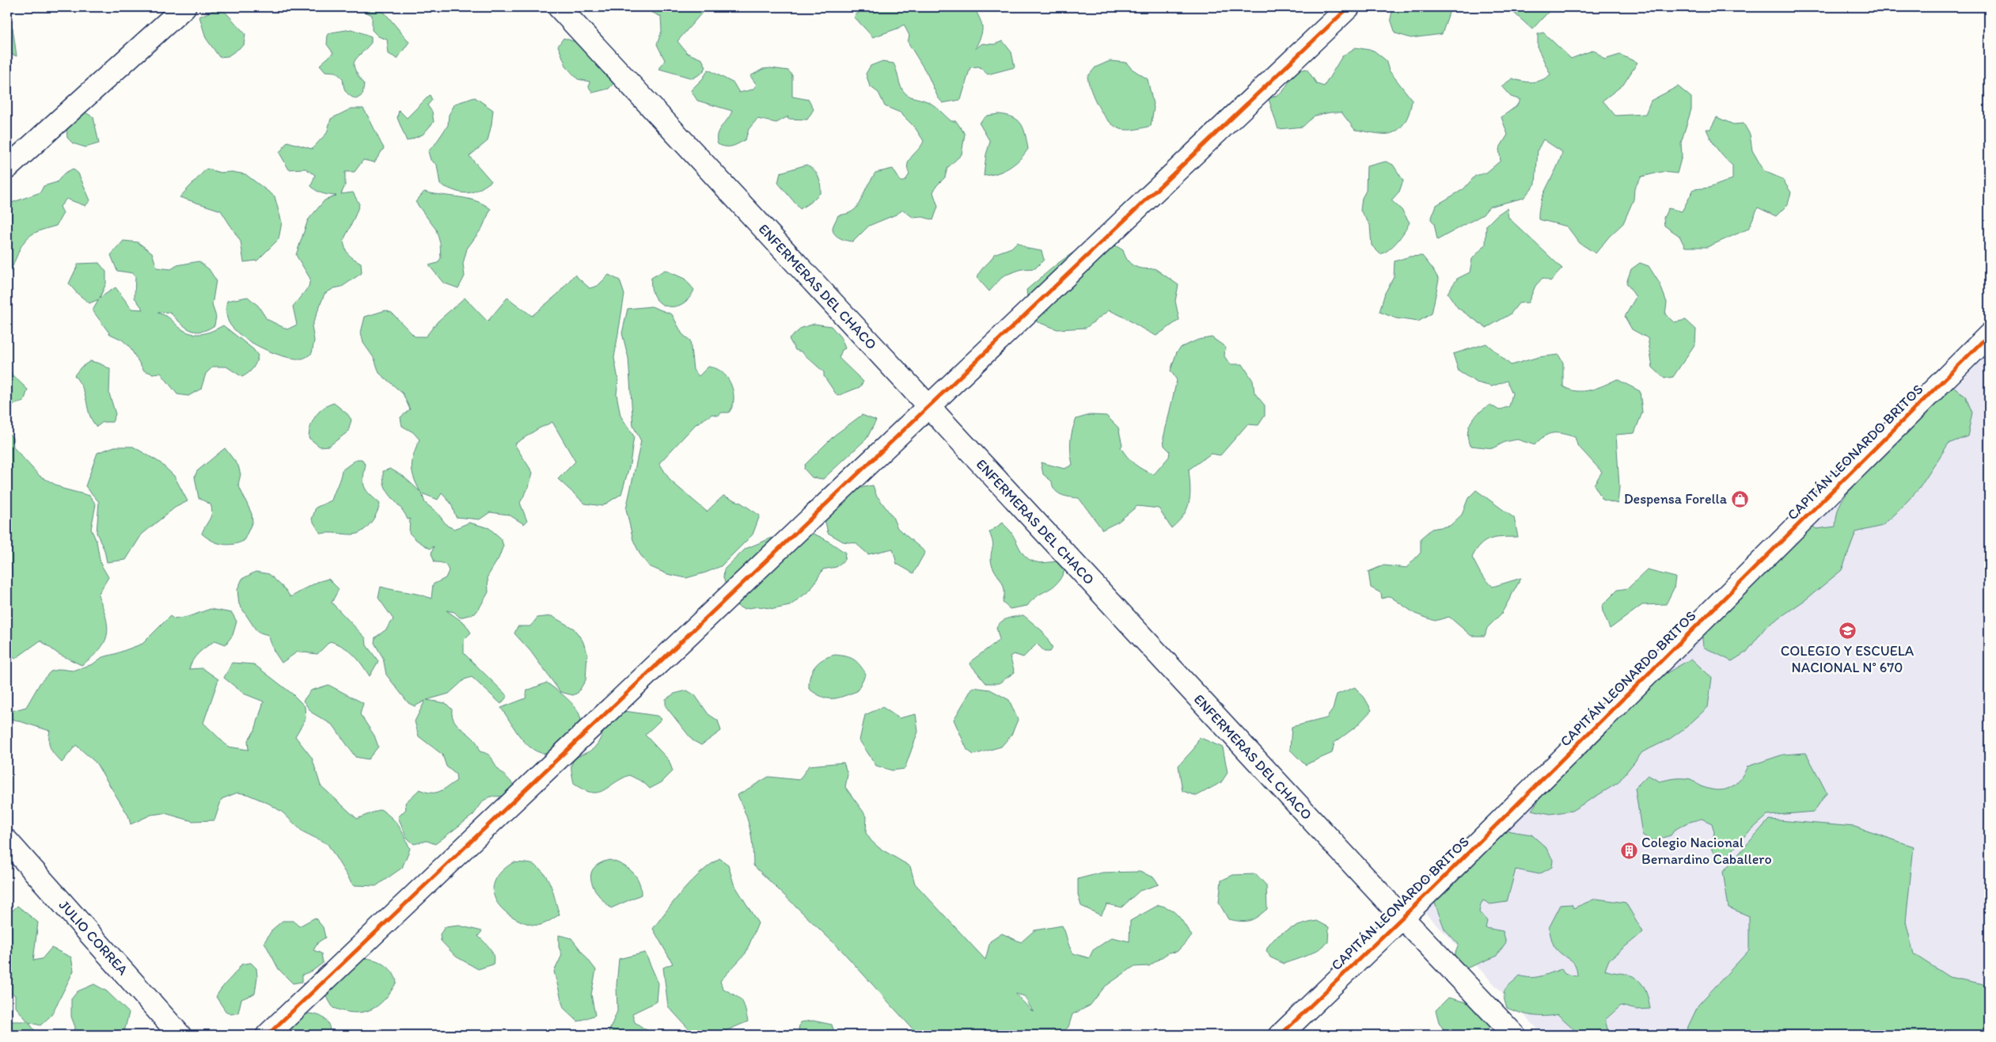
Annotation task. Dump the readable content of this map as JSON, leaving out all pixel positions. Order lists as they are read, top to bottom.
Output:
{
  "streets": {
    "street": ["ENFERMERAS DEL CHACO", "CAPITÁN LEONARDO BRITOS", "JULIO CORREA"]
  },
  "crossings": [
    ["ENFERMERAS DEL CHACO", "CAPITÁN LEONARDO BRITOS"]
  ],
  "places": {
    "shop": ["Despensa Forella"],
    "school or university": ["COLEGIO Y ESCUELA NACIONAL N° 670"],
    "building": ["Colegio Nacional Bernardino Caballero"]
  }
}
